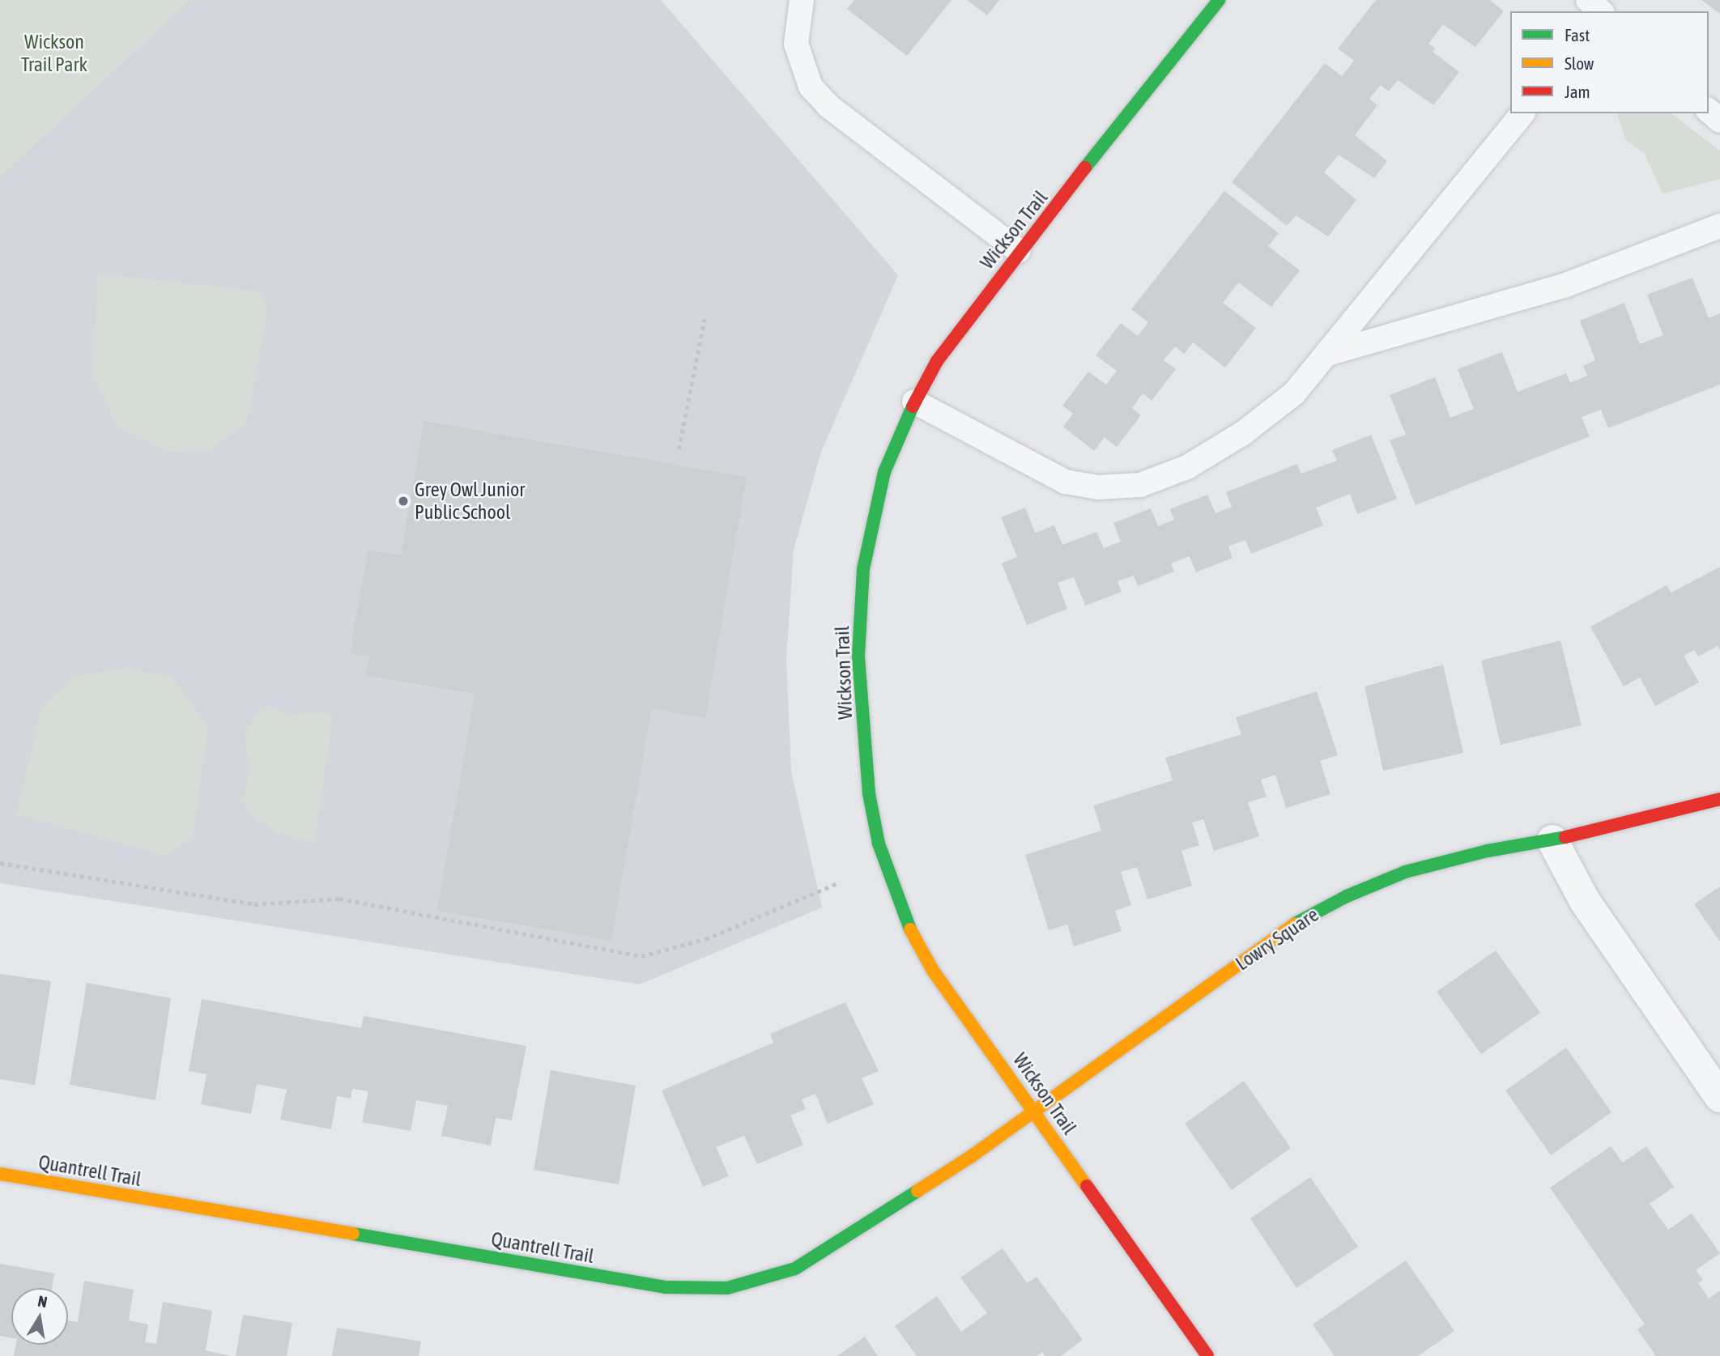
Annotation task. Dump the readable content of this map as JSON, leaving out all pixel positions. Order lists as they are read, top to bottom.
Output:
{
  "streets": {
    "street": ["Wickson Trail", "Lowry Square", "Quantrell Trail"]
  },
  "crossings": [
    ["Wickson Trail", "Lowry Square"],
    ["Wickson Trail", "Quantrell Trail"],
    ["Lowry Square", "Quantrell Trail"]
  ],
  "parks": ["Wickson Trail Park"],
  "places": ["Grey Owl Junior Public School"],
  "legend": ["Fast", "Slow", "Jam"],
  "north": "top"
}
